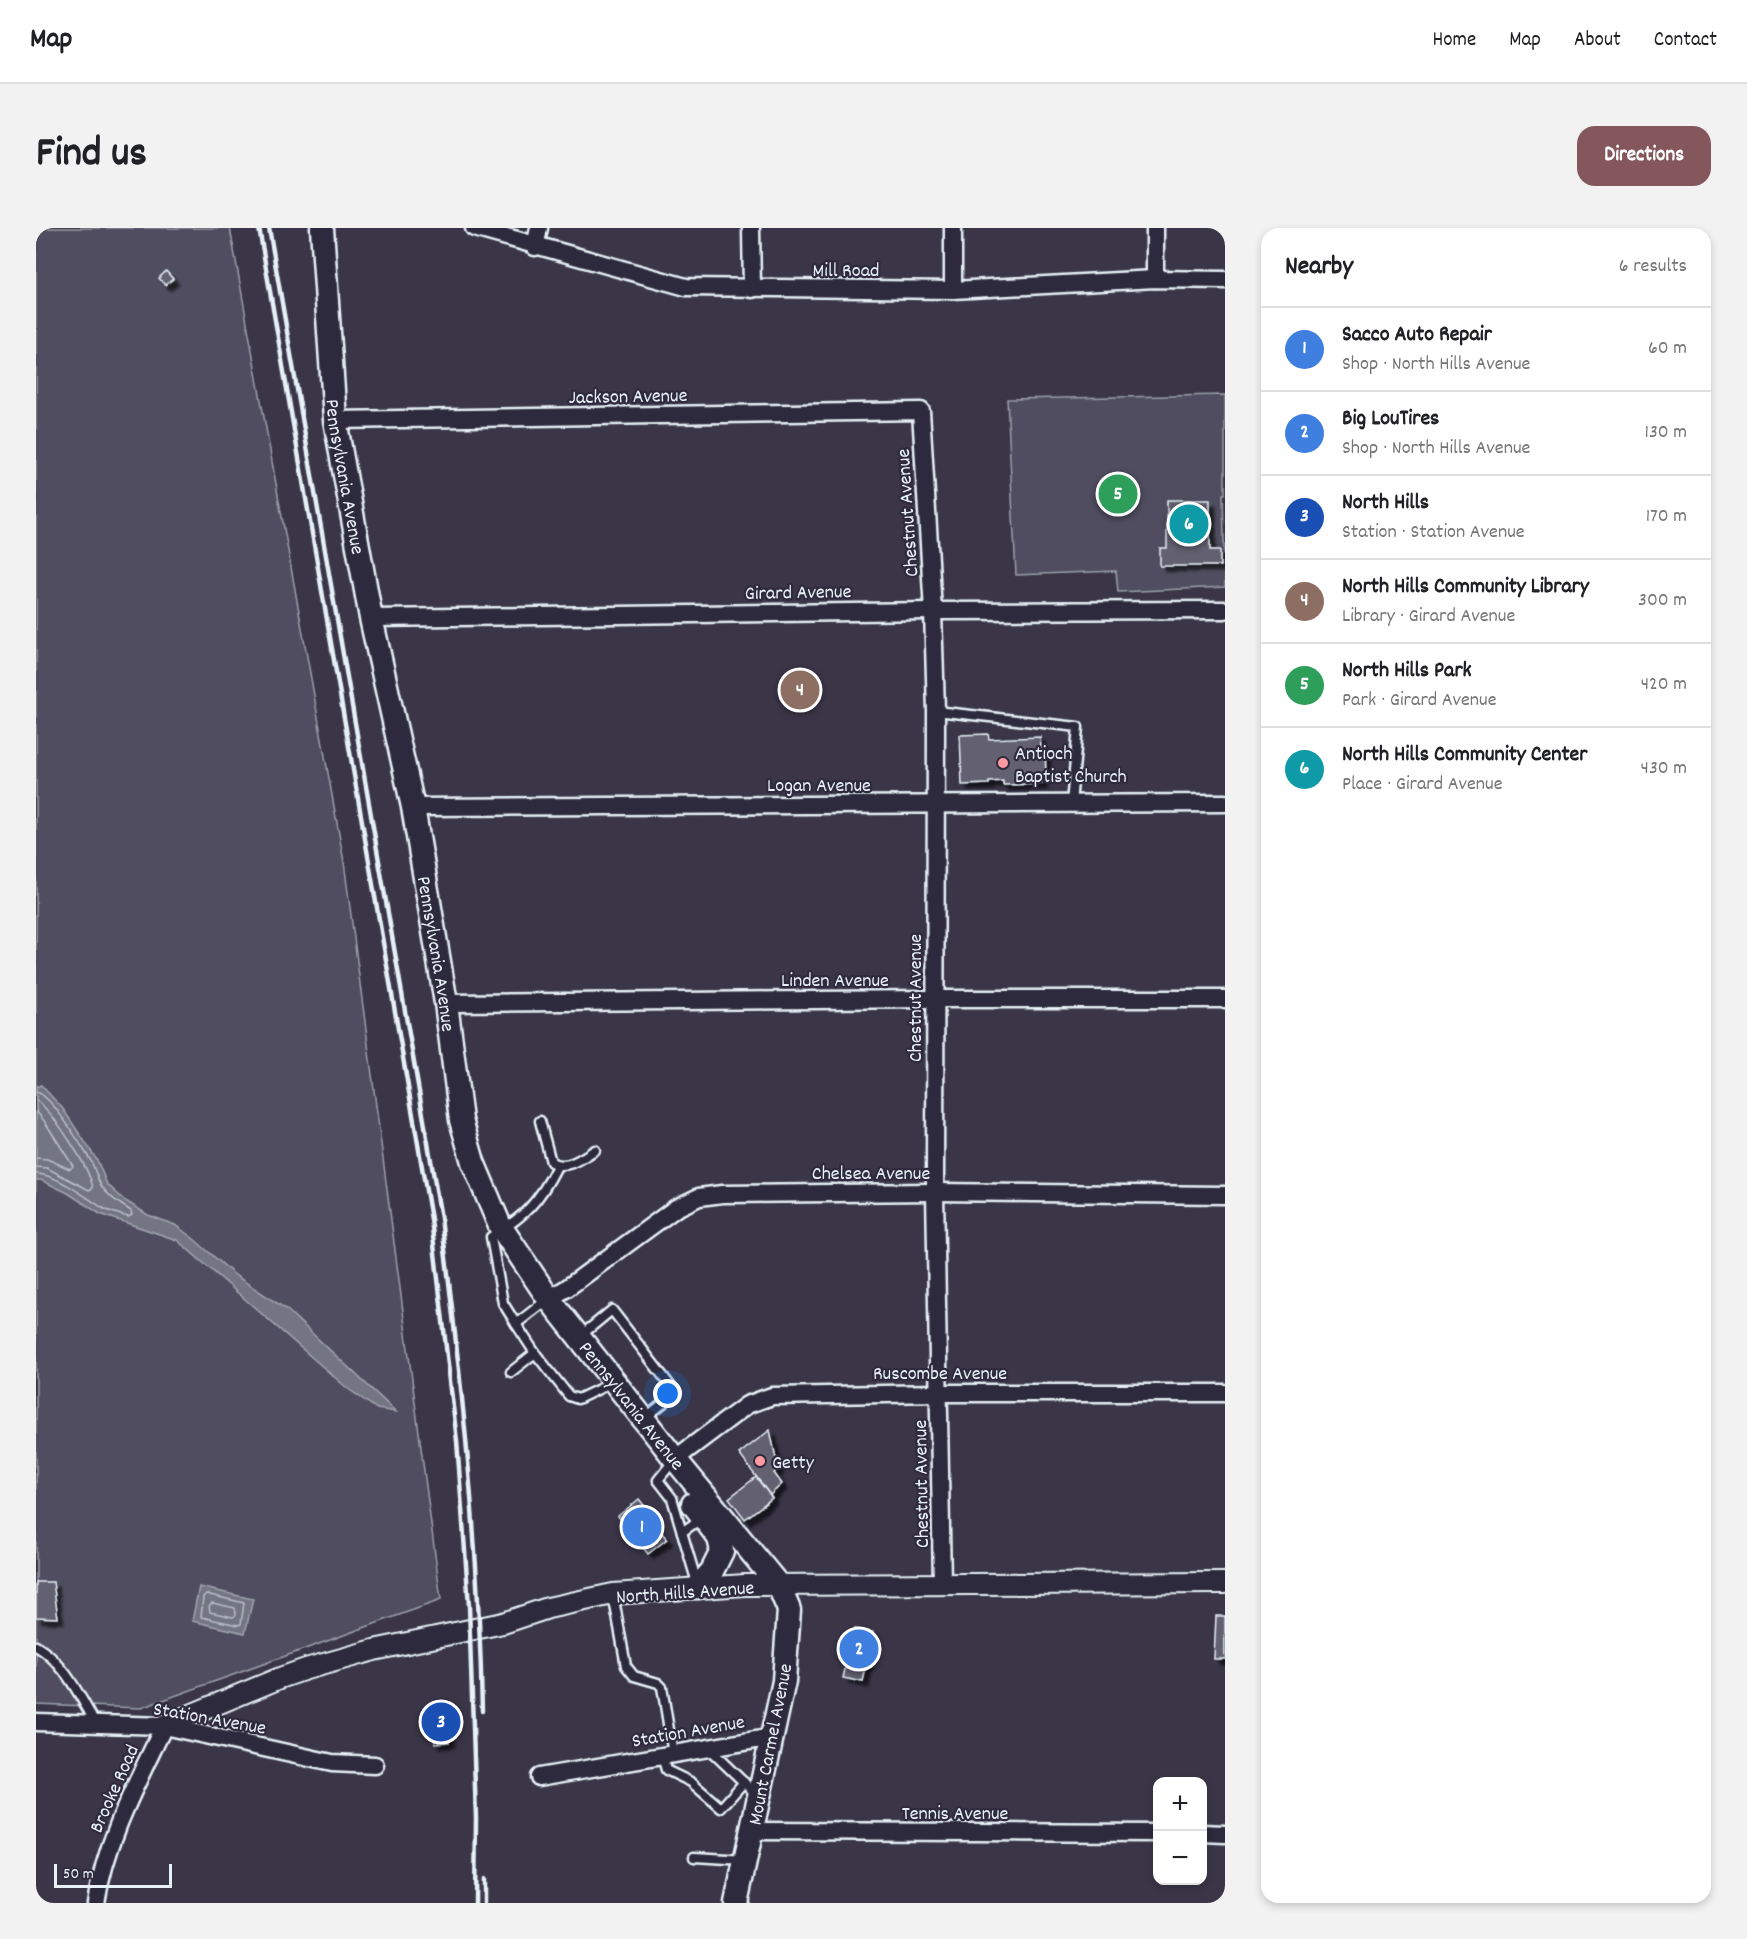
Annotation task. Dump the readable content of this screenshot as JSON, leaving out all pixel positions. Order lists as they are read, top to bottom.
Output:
{
  "streets": {
    "main road": ["Pennsylvania Avenue", "Mount Carmel Avenue"],
    "street": [
      "Mill Road",
      "Jackson Avenue",
      "Chestnut Avenue",
      "Girard Avenue",
      "Logan Avenue",
      "Linden Avenue",
      "Chelsea Avenue",
      "Ruscombe Avenue",
      "North Hills Avenue",
      "Station Avenue",
      "Brooke Road",
      "Tennis Avenue"
    ]
  },
  "crossings": [
    ["Jackson Avenue", "Pennsylvania Avenue"],
    ["Jackson Avenue", "Chestnut Avenue"],
    ["Pennsylvania Avenue", "Girard Avenue"],
    ["Pennsylvania Avenue", "Logan Avenue"],
    ["Pennsylvania Avenue", "Linden Avenue"],
    ["Pennsylvania Avenue", "Chelsea Avenue"],
    ["Pennsylvania Avenue", "Ruscombe Avenue"],
    ["Pennsylvania Avenue", "North Hills Avenue"],
    ["Pennsylvania Avenue", "Mount Carmel Avenue"],
    ["Chestnut Avenue", "Girard Avenue"],
    ["Chestnut Avenue", "Logan Avenue"],
    ["Chestnut Avenue", "Linden Avenue"],
    ["Chestnut Avenue", "Chelsea Avenue"],
    ["Chestnut Avenue", "Ruscombe Avenue"],
    ["Chestnut Avenue", "North Hills Avenue"],
    ["North Hills Avenue", "Station Avenue"],
    ["North Hills Avenue", "Mount Carmel Avenue"],
    ["North Hills Avenue", "Brooke Road"],
    ["Station Avenue", "Mount Carmel Avenue"],
    ["Station Avenue", "Brooke Road"],
    ["Mount Carmel Avenue", "Tennis Avenue"]
  ],
  "places": ["Antioch Baptist Church", "Getty"],
  "scale_bar": "50 m",
  "page": {
    "header": "Map",
    "nav": [
      "Home",
      "Map",
      "About",
      "Contact"
    ],
    "title": "Find us",
    "buttons": "Directions",
    "heading": ["Nearby", "6 results"],
    "list": [
      {
        "mark": "1",
        "name": "Sacco Auto Repair",
        "note": "Shop · North Hills Avenue",
        "value": "60 m"
      },
      {
        "mark": "2",
        "name": "Big LouTires",
        "note": "Shop · North Hills Avenue",
        "value": "130 m"
      },
      {
        "mark": "3",
        "name": "North Hills",
        "note": "Station · Station Avenue",
        "value": "170 m"
      },
      {
        "mark": "4",
        "name": "North Hills Community Library",
        "note": "Library · Girard Avenue",
        "value": "300 m"
      },
      {
        "mark": "5",
        "name": "North Hills Park",
        "note": "Park · Girard Avenue",
        "value": "420 m"
      },
      {
        "mark": "6",
        "name": "North Hills Community Center",
        "note": "Place · Girard Avenue",
        "value": "430 m"
      }
    ],
    "pins": [
      "5",
      "6",
      "4",
      "1",
      "2",
      "3"
    ],
    "map_buttons": ["+", "−"],
    "scale": "50 m"
  }
}
